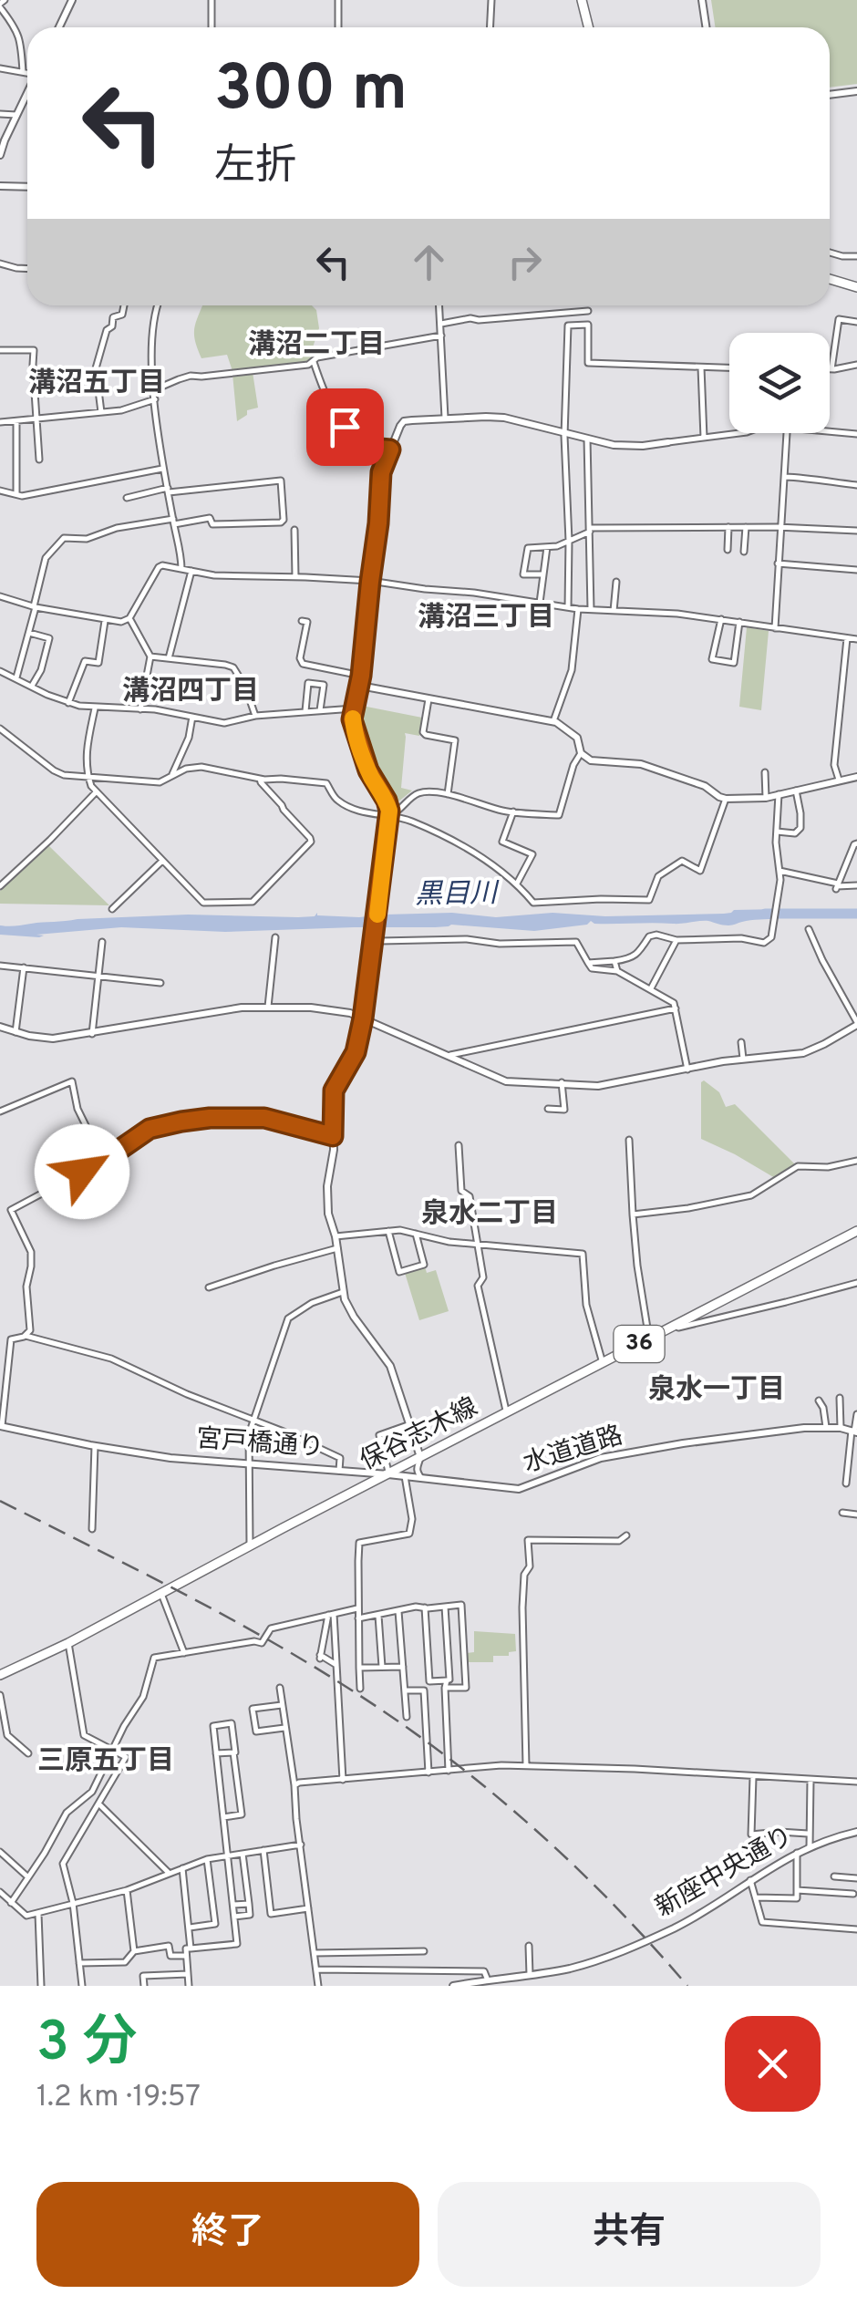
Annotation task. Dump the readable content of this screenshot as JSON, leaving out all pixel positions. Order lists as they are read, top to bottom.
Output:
{
  "streets": {
    "main road": ["36", "保谷志木線"],
    "street": ["宮戸橋通り", "水道道路", "新座中央通り"]
  },
  "crossings": [
    ["保谷志木線", "宮戸橋通り"],
    ["宮戸橋通り", "水道道路"]
  ],
  "districts": [
    "溝沼二丁目",
    "溝沼五丁目",
    "溝沼三丁目",
    "溝沼四丁目",
    "泉水二丁目",
    "泉水一丁目",
    "三原五丁目"
  ],
  "water": ["黒目川"],
  "page": {
    "turn": ["300 m", "左折"],
    "heading": ["3 分", "1.2 km · 19:57"],
    "buttons": ["終了", "共有"]
  }
}
